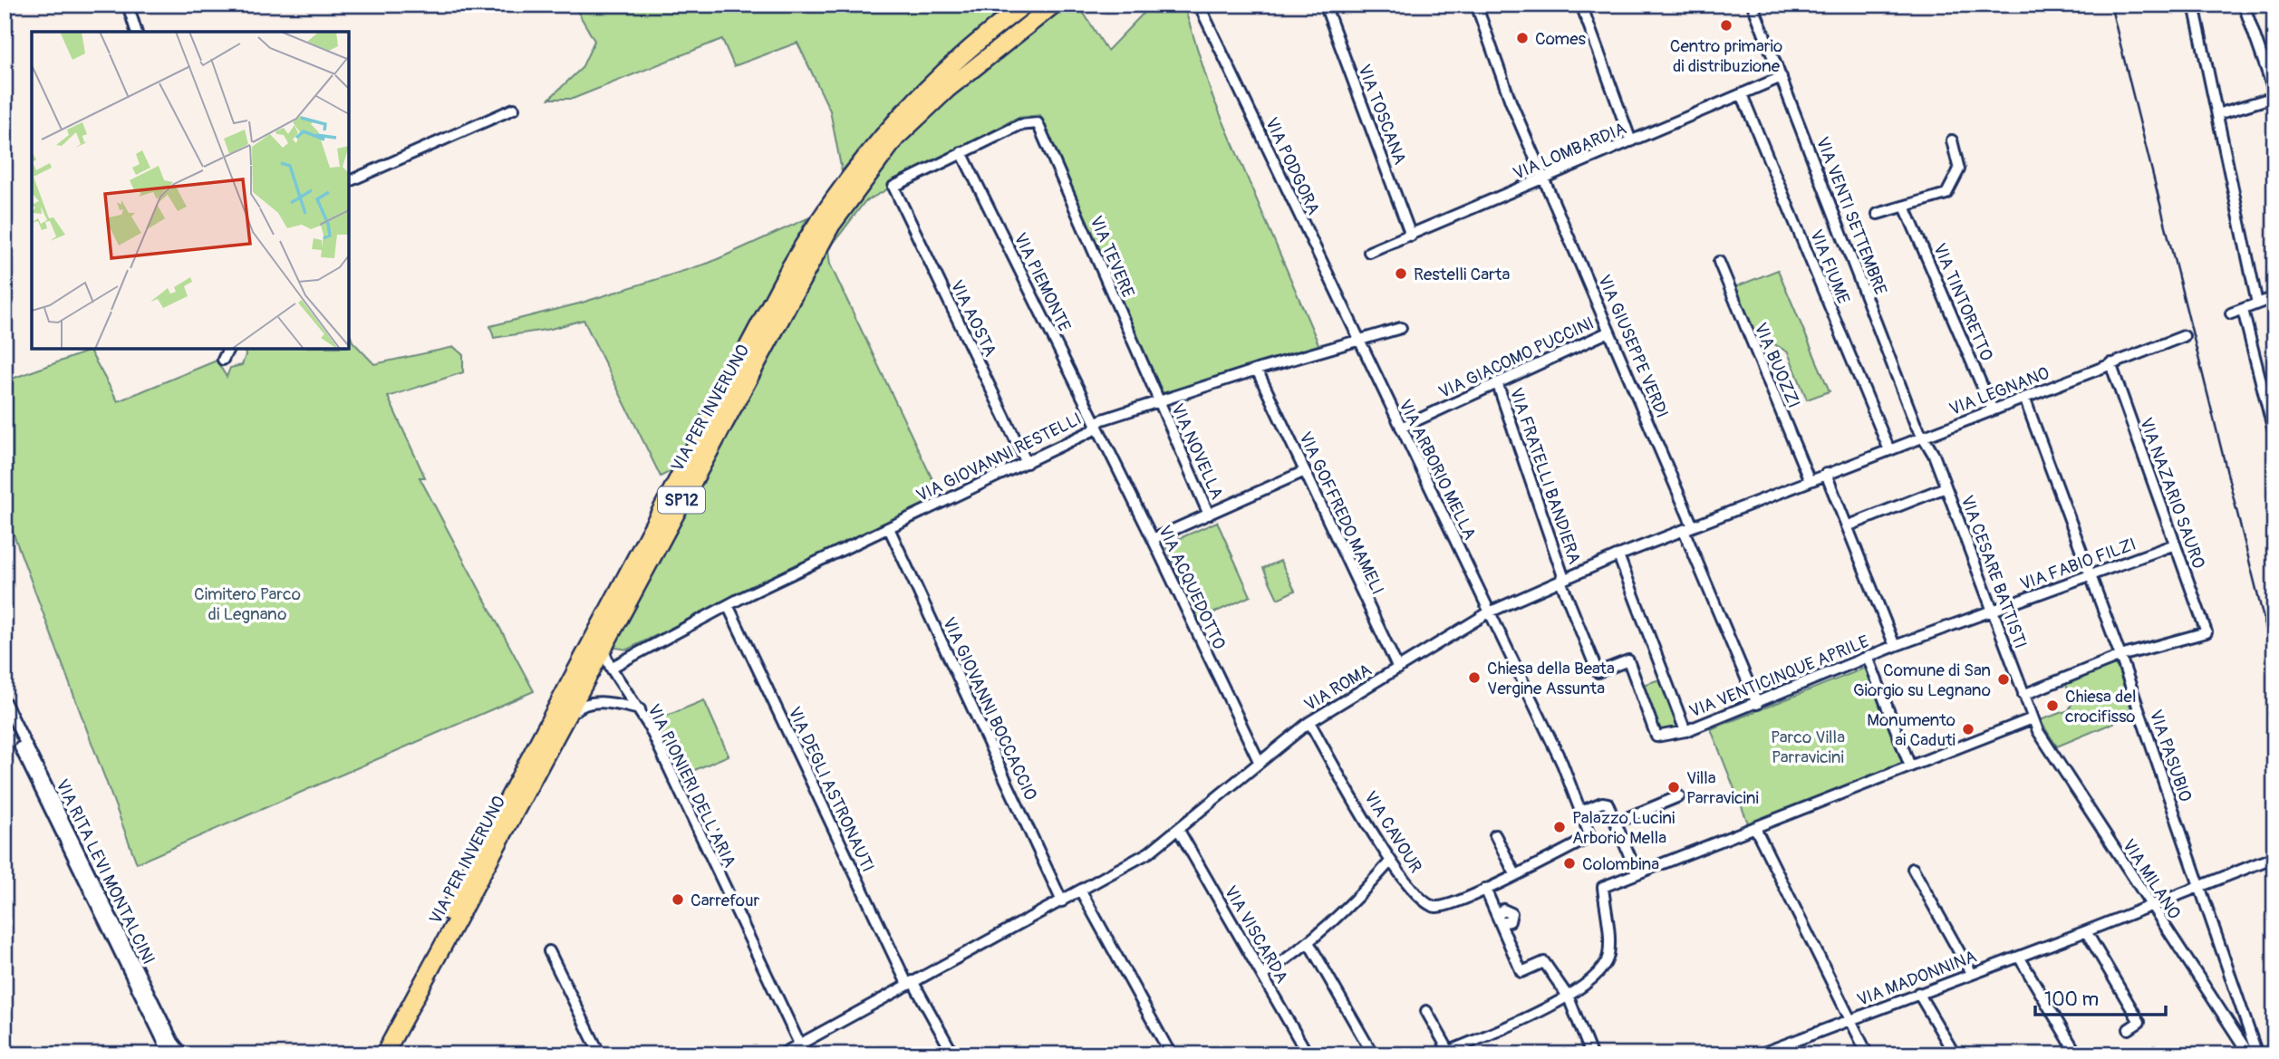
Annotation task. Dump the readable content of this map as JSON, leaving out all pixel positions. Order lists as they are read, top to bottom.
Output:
{
  "streets": {
    "main road": ["VIA PER INVERUNO", "SP12"],
    "street": [
      "VIA TOSCANA",
      "VIA LOMBARDIA",
      "VIA PODGORA",
      "VIA VENTI SETTEMBRE",
      "VIA TEVERE",
      "VIA FIUME",
      "VIA PIEMONTE",
      "VIA TINTORETTO",
      "VIA AOSTA",
      "VIA GIUSEPPE VERDI",
      "VIA GIACOMO PUCCINI",
      "VIA BUOZZI",
      "VIA LEGNANO",
      "VIA NOVELLA",
      "VIA GIOVANNI RESTELLI",
      "VIA ARBORIO MELLA",
      "VIA FRATELLI BANDIERA",
      "VIA NAZARIO SAURO",
      "VIA GOFFREDO MAMELI",
      "VIA FABIO FILZI",
      "VIA CESARE BATTISTI",
      "VIA ACQUEDOTTO",
      "VIA VENTICINQUE APRILE",
      "VIA ROMA",
      "VIA GIOVANNI BOCCACCIO",
      "VIA PASUBIO",
      "VIA PIONIERI DELL'ARIA",
      "VIA DEGLI ASTRONAUTI",
      "VIA CAVOUR",
      "VIA RITA LEVI MONTALCINI",
      "VIA MILANO",
      "VIA VISCARDA",
      "VIA MADONNINA"
    ]
  },
  "crossings": [
    ["VIA TOSCANA", "VIA LOMBARDIA"],
    ["VIA LOMBARDIA", "VIA VENTI SETTEMBRE"],
    ["VIA LOMBARDIA", "VIA FIUME"],
    ["VIA LOMBARDIA", "VIA GIUSEPPE VERDI"],
    ["VIA PODGORA", "VIA GIOVANNI RESTELLI"],
    ["VIA PODGORA", "VIA ARBORIO MELLA"],
    ["VIA VENTI SETTEMBRE", "VIA LEGNANO"],
    ["VIA VENTI SETTEMBRE", "VIA CESARE BATTISTI"],
    ["VIA TEVERE", "VIA PIEMONTE"],
    ["VIA TEVERE", "VIA AOSTA"],
    ["VIA TEVERE", "VIA NOVELLA"],
    ["VIA TEVERE", "VIA GIOVANNI RESTELLI"],
    ["VIA FIUME", "VIA LEGNANO"],
    ["VIA PIEMONTE", "VIA AOSTA"],
    ["VIA PIEMONTE", "VIA GIOVANNI RESTELLI"],
    ["VIA PIEMONTE", "VIA ACQUEDOTTO"],
    ["VIA TINTORETTO", "VIA LEGNANO"],
    ["VIA AOSTA", "VIA GIOVANNI RESTELLI"],
    ["VIA GIUSEPPE VERDI", "VIA GIACOMO PUCCINI"],
    ["VIA GIUSEPPE VERDI", "VIA VENTICINQUE APRILE"],
    ["VIA GIUSEPPE VERDI", "VIA ROMA"],
    ["VIA GIACOMO PUCCINI", "VIA ARBORIO MELLA"],
    ["VIA GIACOMO PUCCINI", "VIA FRATELLI BANDIERA"],
    ["VIA BUOZZI", "VIA ROMA"],
    ["VIA LEGNANO", "VIA NAZARIO SAURO"],
    ["VIA LEGNANO", "VIA CESARE BATTISTI"],
    ["VIA LEGNANO", "VIA ROMA"],
    ["VIA LEGNANO", "VIA PASUBIO"],
    ["VIA PER INVERUNO", "VIA PIONIERI DELL'ARIA"],
    ["VIA NOVELLA", "VIA GIOVANNI RESTELLI"],
    ["VIA GIOVANNI RESTELLI", "VIA ARBORIO MELLA"],
    ["VIA GIOVANNI RESTELLI", "VIA GOFFREDO MAMELI"],
    ["VIA GIOVANNI RESTELLI", "VIA ACQUEDOTTO"],
    ["VIA GIOVANNI RESTELLI", "VIA GIOVANNI BOCCACCIO"],
    ["VIA GIOVANNI RESTELLI", "VIA PIONIERI DELL'ARIA"],
    ["VIA GIOVANNI RESTELLI", "VIA DEGLI ASTRONAUTI"],
    ["VIA ARBORIO MELLA", "VIA ROMA"],
    ["VIA ARBORIO MELLA", "VIA CAVOUR"],
    ["VIA FRATELLI BANDIERA", "VIA VENTICINQUE APRILE"],
    ["VIA FRATELLI BANDIERA", "VIA ROMA"],
    ["VIA NAZARIO SAURO", "VIA FABIO FILZI"],
    ["VIA NAZARIO SAURO", "VIA PASUBIO"],
    ["VIA GOFFREDO MAMELI", "VIA ROMA"],
    ["VIA FABIO FILZI", "VIA CESARE BATTISTI"],
    ["VIA FABIO FILZI", "VIA VENTICINQUE APRILE"],
    ["VIA FABIO FILZI", "VIA PASUBIO"],
    ["VIA CESARE BATTISTI", "VIA VENTICINQUE APRILE"],
    ["VIA CESARE BATTISTI", "VIA MILANO"],
    ["VIA ACQUEDOTTO", "VIA ROMA"],
    ["VIA ROMA", "VIA GIOVANNI BOCCACCIO"],
    ["VIA ROMA", "VIA PIONIERI DELL'ARIA"],
    ["VIA ROMA", "VIA DEGLI ASTRONAUTI"],
    ["VIA ROMA", "VIA CAVOUR"],
    ["VIA ROMA", "VIA VISCARDA"],
    ["VIA PASUBIO", "VIA MADONNINA"],
    ["VIA MILANO", "VIA MADONNINA"]
  ],
  "parks": ["Cimitero Parco di Legnano", "Parco Villa Parravicini"],
  "places": [
    "Centro primario di distribuzione",
    "Comes",
    "Restelli Carta",
    "Chiesa della Beata Vergine Assunta",
    "Comune di San Giorgio su Legnano",
    "Chiesa del crocifisso",
    "Monumento ai Caduti",
    "Villa Parravicini",
    "Palazzo Lucini Arborio Mella",
    "Colombina",
    "Carrefour"
  ],
  "scale_bar": "100 m"
}
